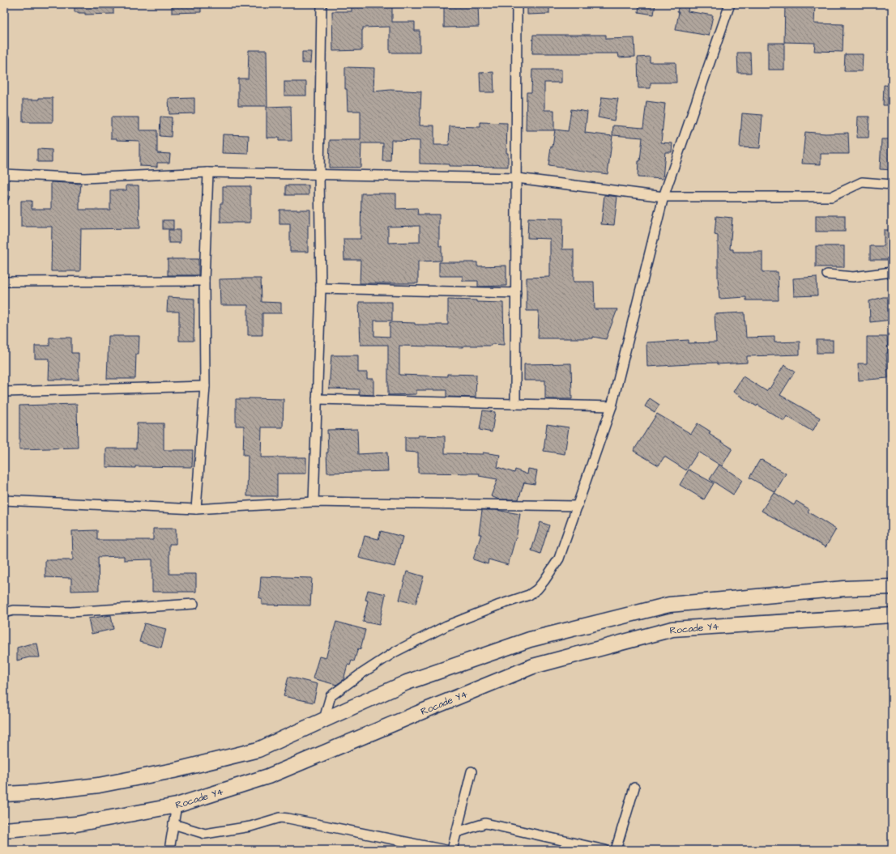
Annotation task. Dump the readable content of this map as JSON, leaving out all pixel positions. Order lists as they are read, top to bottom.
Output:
{
  "streets": {
    "highway": ["Rocade Y4"]
  }
}
